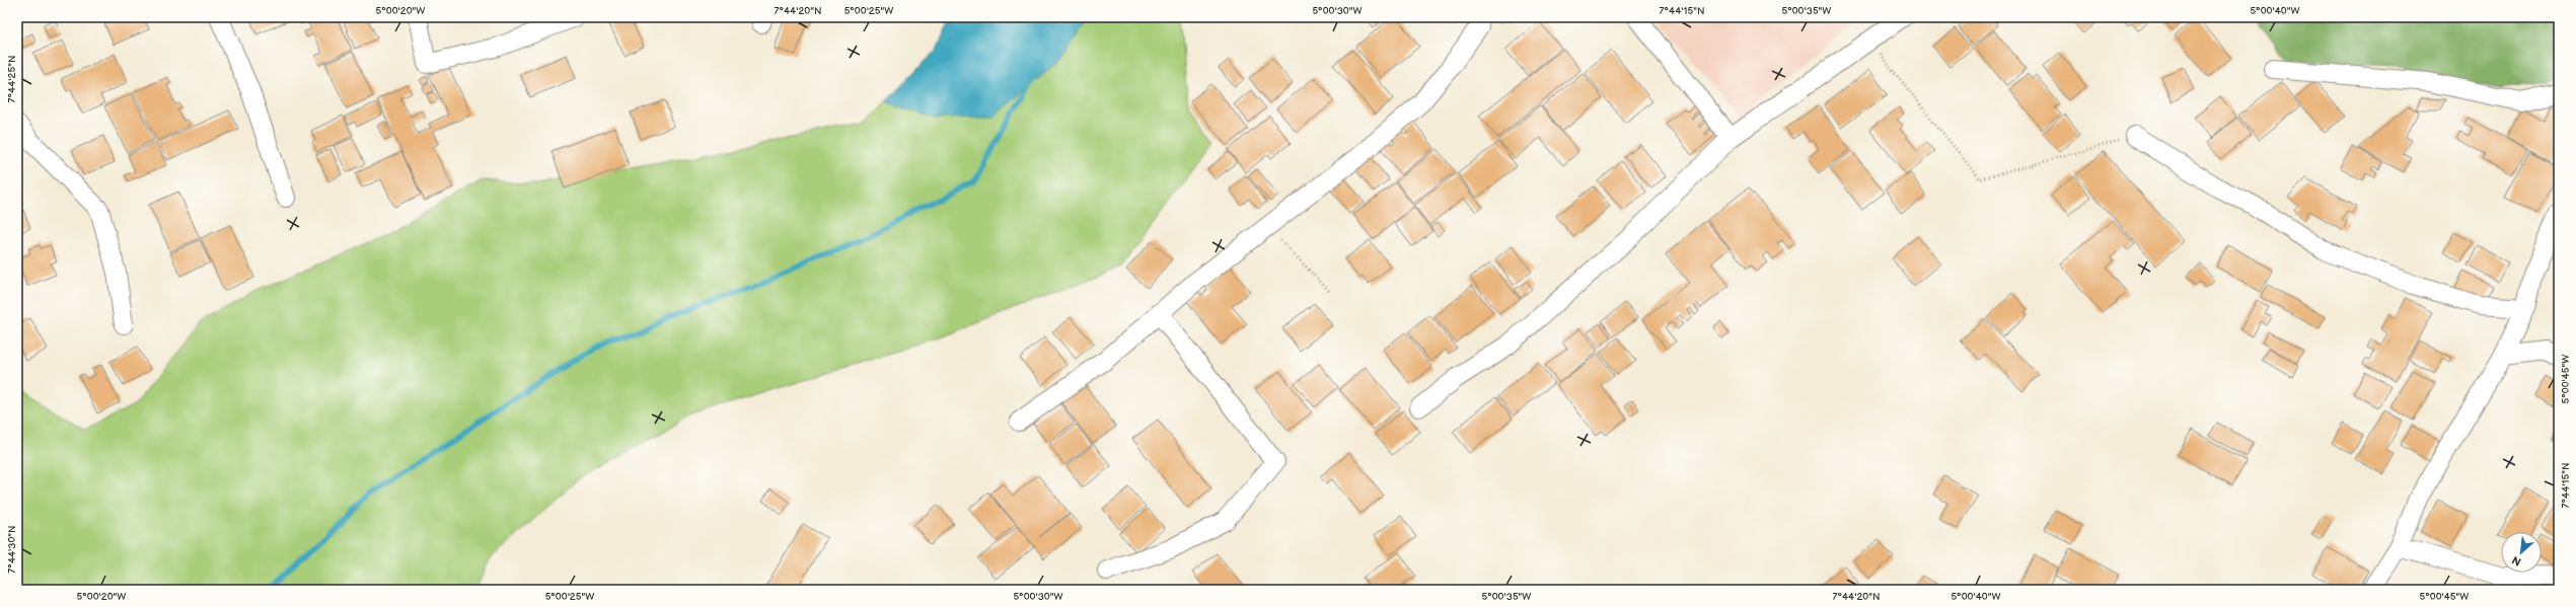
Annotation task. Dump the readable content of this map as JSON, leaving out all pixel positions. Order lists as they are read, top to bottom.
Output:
{
  "north": "bottom left",
  "coordinates": [
    "5°00'20\"W",
    "7°44'20\"N",
    "5°00'25\"W",
    "5°00'30\"W",
    "7°44'15\"N",
    "5°00'35\"W",
    "5°00'40\"W",
    "7°44'25\"N",
    "5°00'45\"W",
    "7°44'30\"N"
  ]
}
